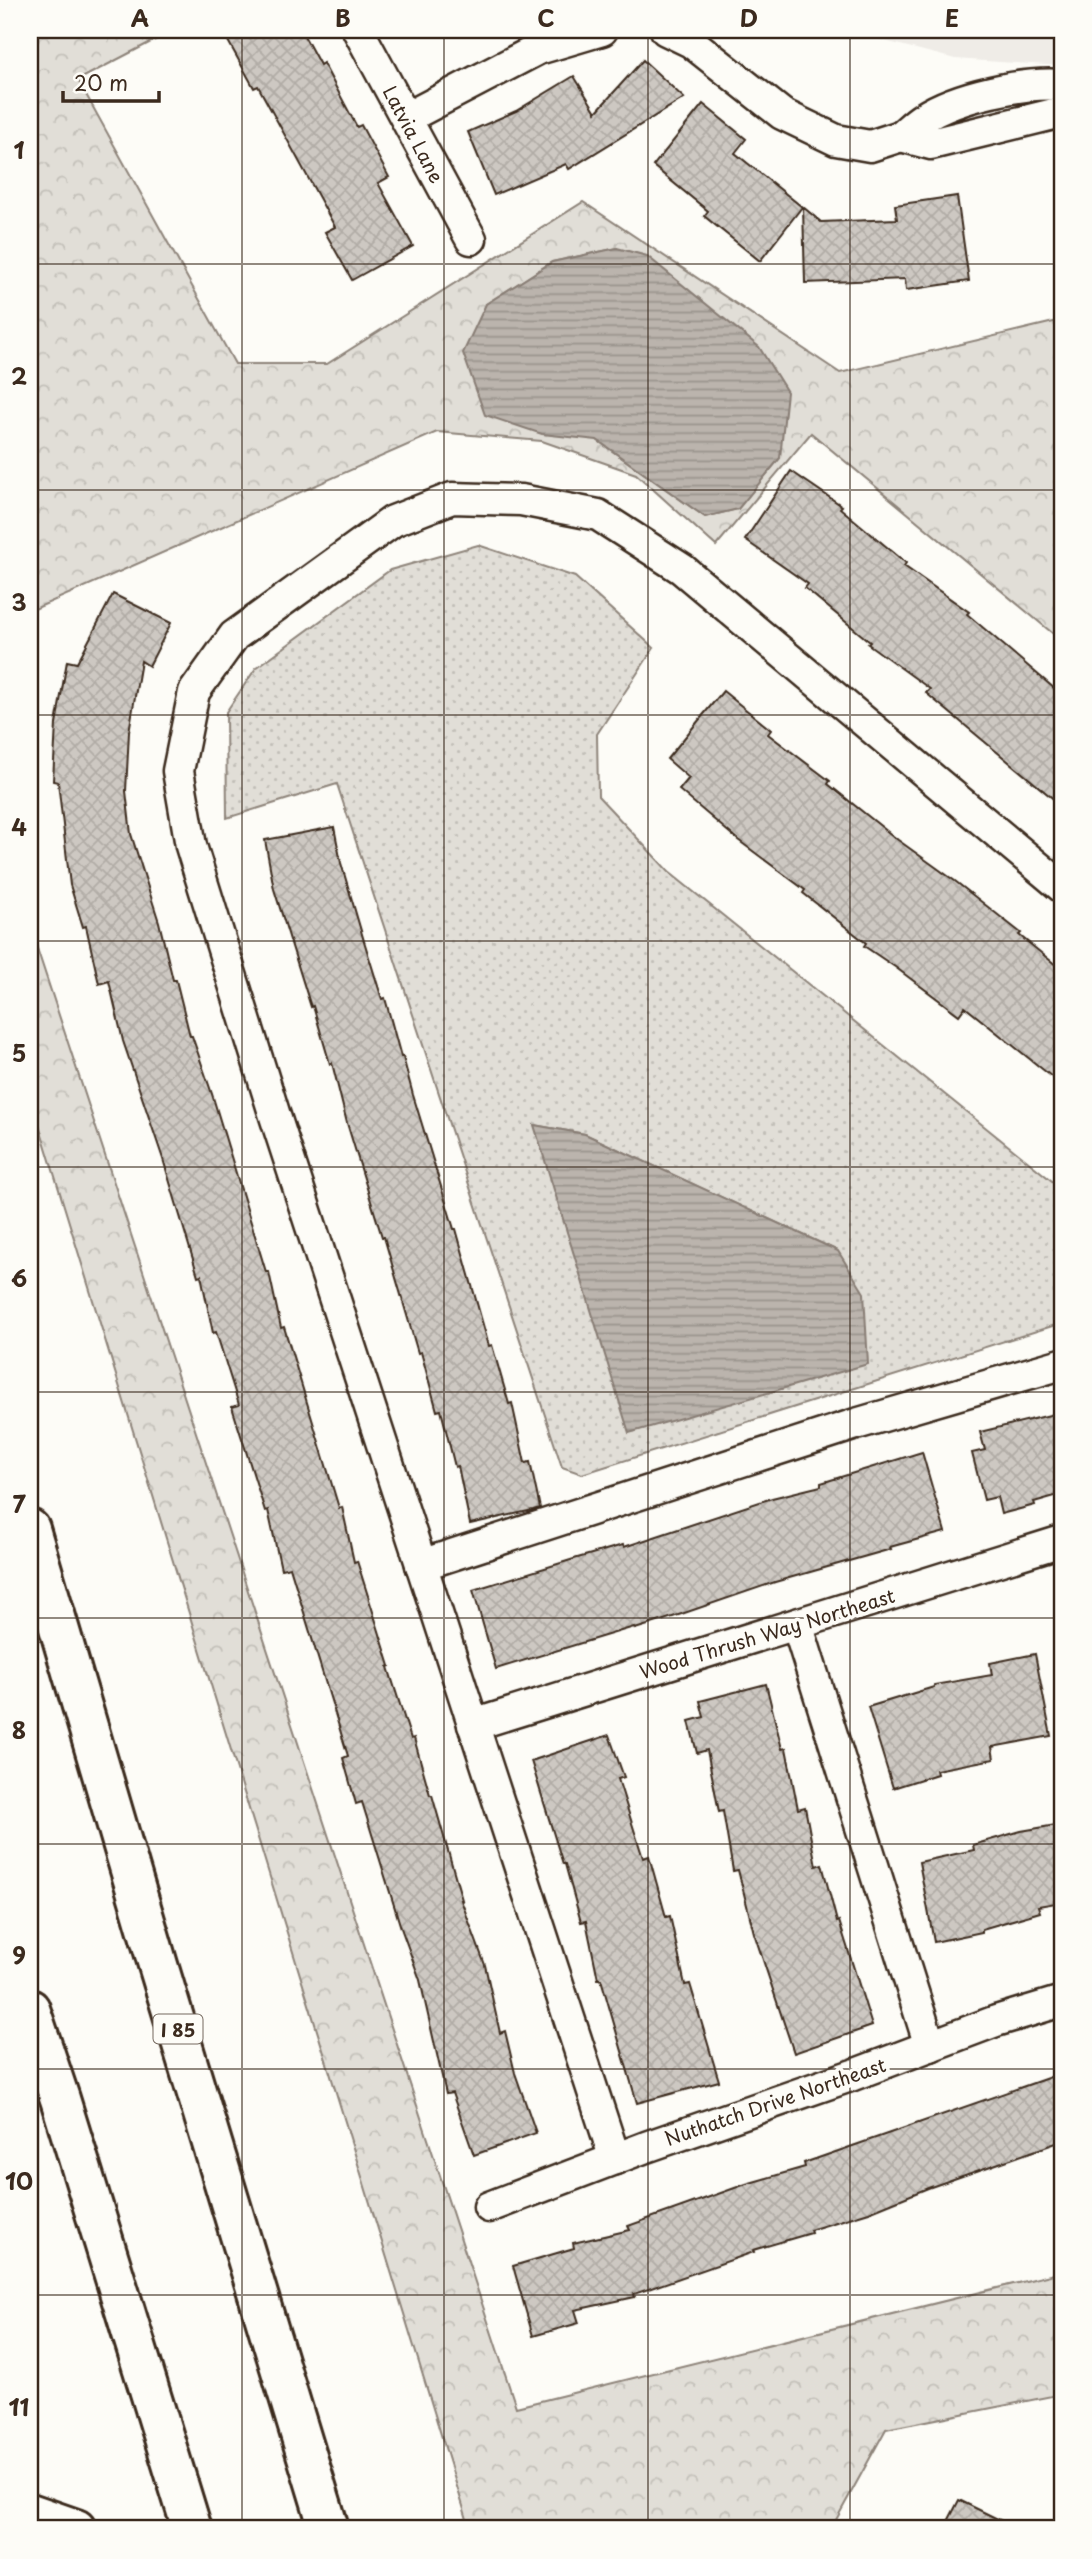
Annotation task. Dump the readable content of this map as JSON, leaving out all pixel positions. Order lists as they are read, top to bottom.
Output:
{
  "streets": {
    "main road": ["I 85"],
    "street": ["Latvia Lane", "Wood Thrush Way Northeast", "Nuthatch Drive Northeast"]
  },
  "scale_bar": "20 m",
  "grid": {
    "columns": [
      "A",
      "B",
      "C",
      "D",
      "E"
    ],
    "rows": [
      "1",
      "2",
      "3",
      "4",
      "5",
      "6",
      "7",
      "8",
      "9",
      "10",
      "11"
    ]
  }
}
